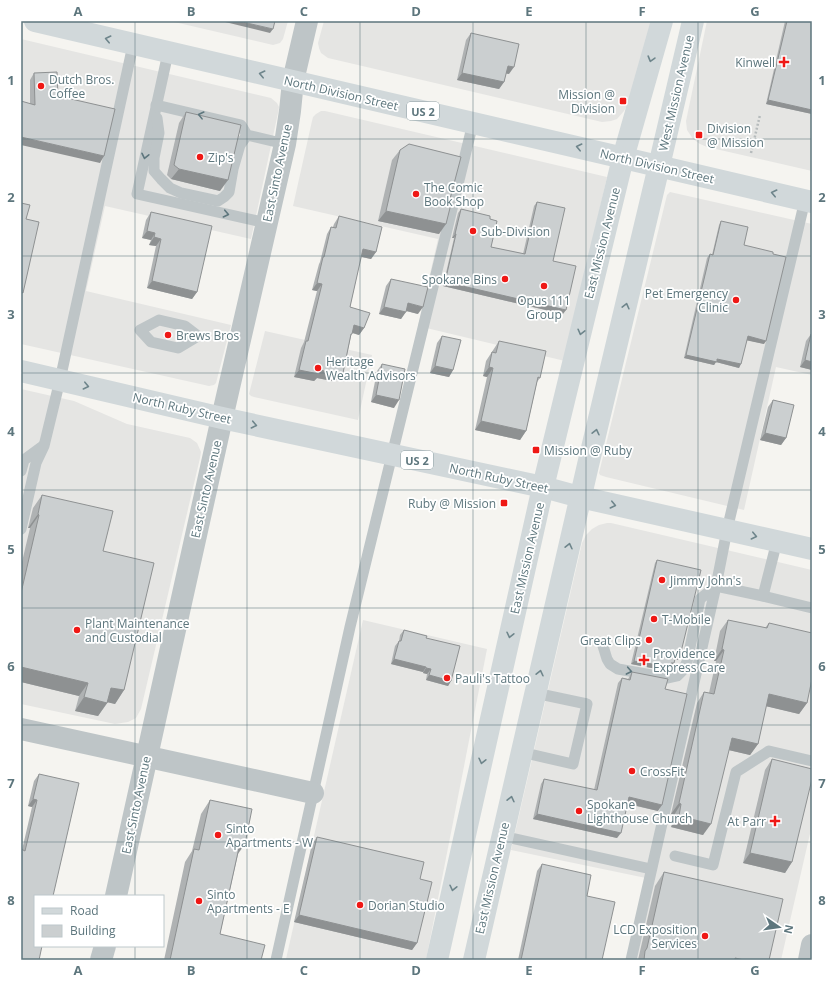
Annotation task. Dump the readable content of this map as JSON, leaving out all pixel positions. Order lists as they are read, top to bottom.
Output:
{
  "streets": {
    "main road": [
      "North Division Street",
      "West Mission Avenue",
      "US 2",
      "East Mission Avenue",
      "North Ruby Street"
    ],
    "street": ["East Sinto Avenue"]
  },
  "crossings": [
    ["North Division Street", "West Mission Avenue"],
    ["North Division Street", "East Sinto Avenue"],
    ["North Division Street", "East Mission Avenue"],
    ["West Mission Avenue", "East Mission Avenue"],
    ["East Sinto Avenue", "North Ruby Street"],
    ["East Mission Avenue", "North Ruby Street"]
  ],
  "one_way": ["North Division Street", "North Ruby Street"],
  "places": {
    "health": ["Kinwell", "Providence Express Care", "At Parr"],
    "other": [
      "Dutch Bros. Coffee",
      "Zip's",
      "The Comic Book Shop",
      "Sub-Division",
      "Spokane Bins",
      "Opus 111 Group",
      "Pet Emergency Clinic",
      "Brews Bros",
      "Heritage Wealth Advisors",
      "Jimmy John's",
      "T-Mobile",
      "Plant Maintenance and Custodial",
      "Great Clips",
      "Pauli's Tattoo",
      "CrossFit",
      "Spokane Lighthouse Church",
      "Sinto Apartments - W",
      "Sinto Apartments - E",
      "Dorian Studio",
      "LCD Exposition Services"
    ],
    "transit": [
      "Mission @ Division",
      "Division @ Mission",
      "Mission @ Ruby",
      "Ruby @ Mission"
    ]
  },
  "legend": ["Road", "Building"],
  "north": "right",
  "grid": {
    "columns": [
      "A",
      "B",
      "C",
      "D",
      "E",
      "F",
      "G"
    ],
    "rows": [
      "1",
      "2",
      "3",
      "4",
      "5",
      "6",
      "7",
      "8"
    ]
  }
}
